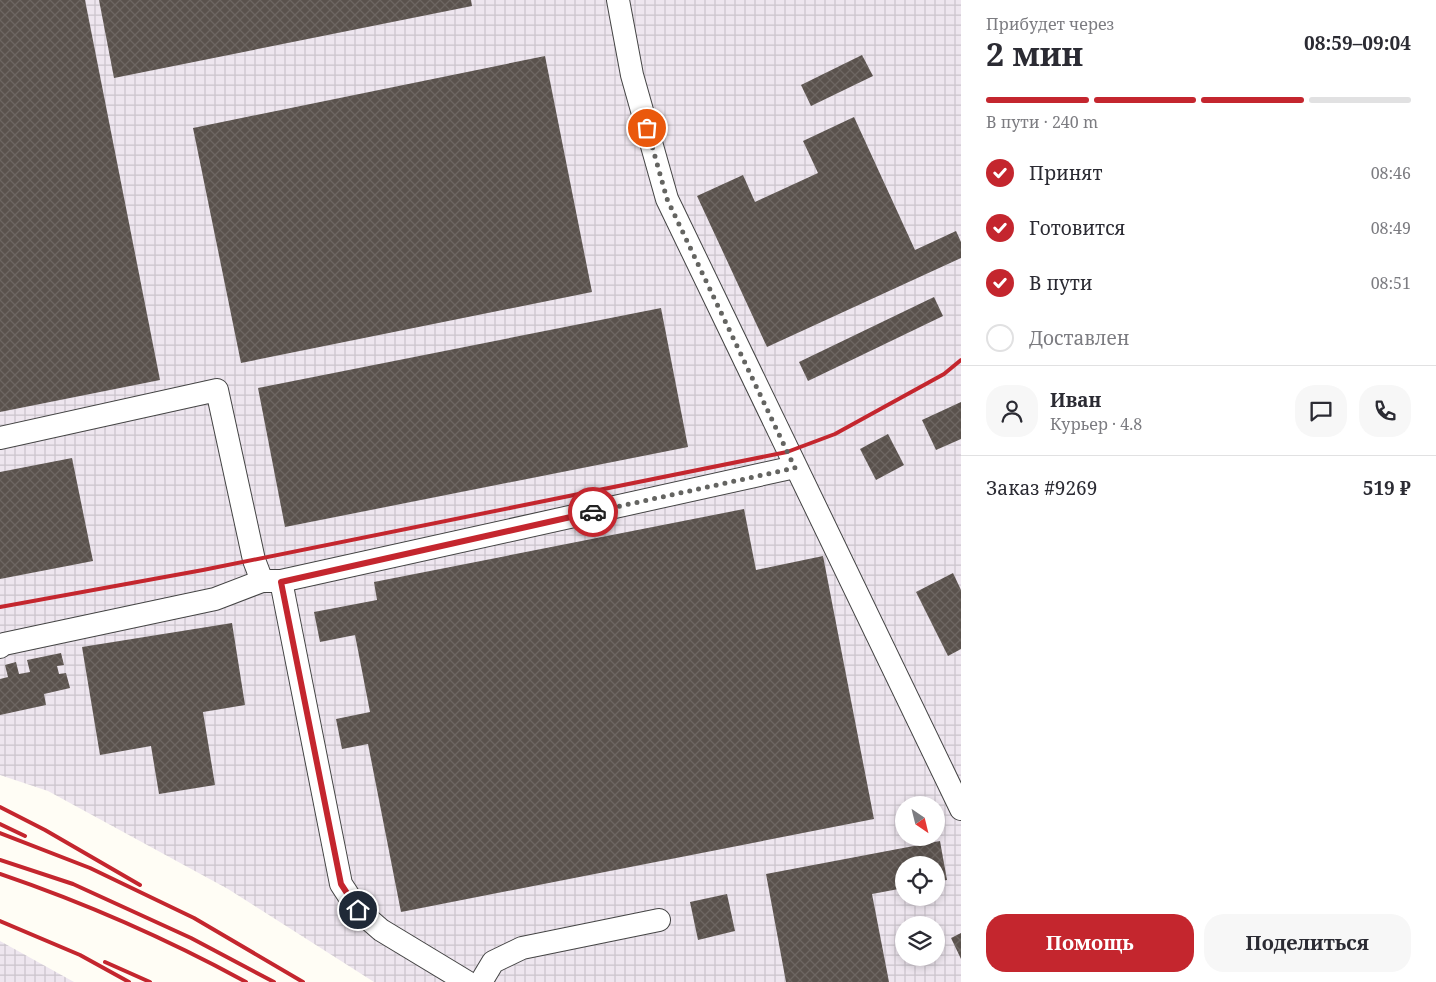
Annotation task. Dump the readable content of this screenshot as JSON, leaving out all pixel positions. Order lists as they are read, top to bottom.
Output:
{
  "north": "bottom right",
  "page": {
    "heading": ["2 мин", "Прибудет через", "08:59–09:04"],
    "panel": [
      "Иван",
      "Курьер · 4.8",
      "Заказ #9269",
      "519 ₽"
    ],
    "bar": "В пути · 240 m",
    "list": [
      ["Принят", "08:46"],
      ["Готовится", "08:49"],
      ["В пути", "08:51"],
      "Доставлен"
    ],
    "buttons": ["Помощь", "Поделиться"]
  }
}
